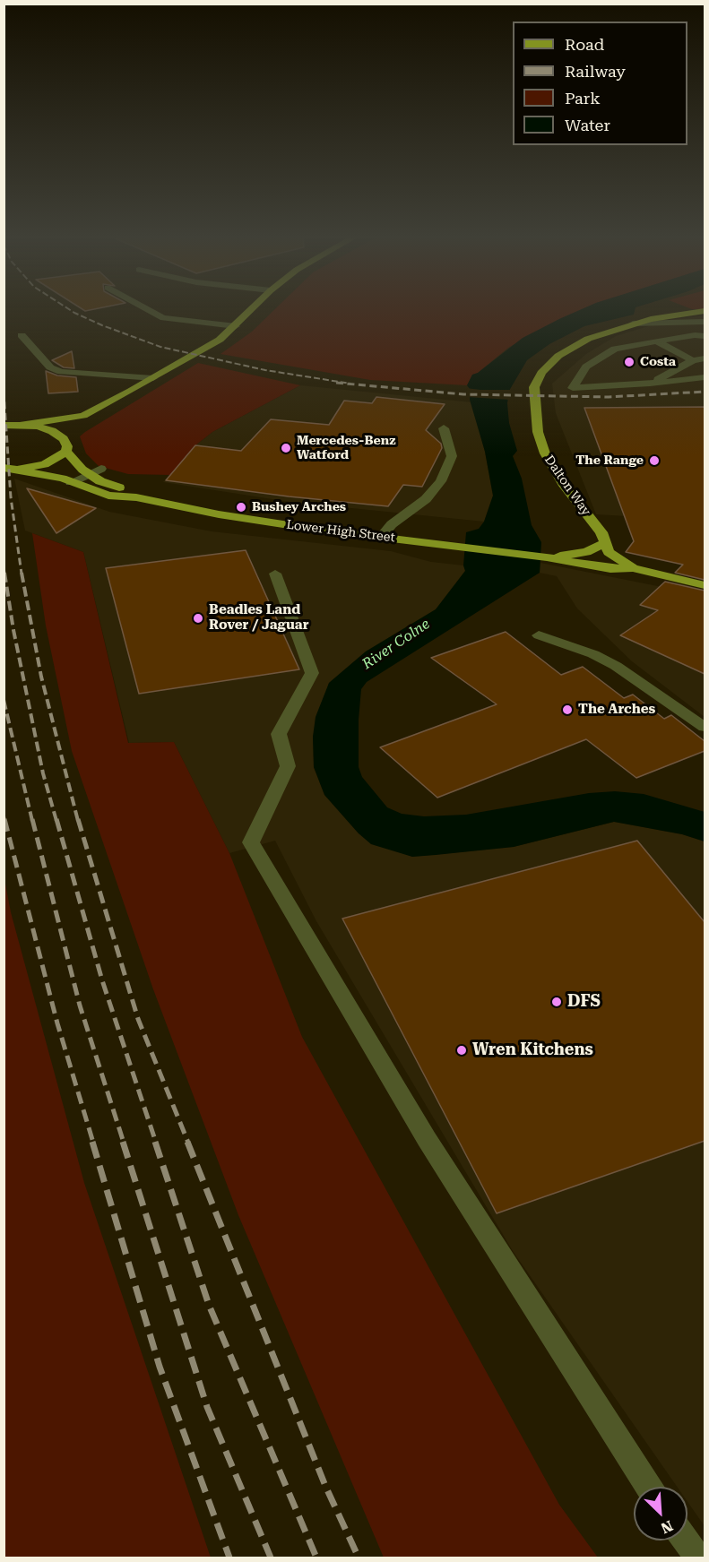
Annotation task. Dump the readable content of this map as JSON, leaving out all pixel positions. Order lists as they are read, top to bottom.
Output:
{
  "streets": {
    "main road": ["Dalton Way", "Lower High Street"]
  },
  "crossings": [
    ["Dalton Way", "Lower High Street"]
  ],
  "water": ["River Colne"],
  "places": [
    "Costa",
    "Mercedes-Benz Watford",
    "The Range",
    "Bushey Arches",
    "Beadles Land Rover / Jaguar",
    "The Arches",
    "DFS",
    "Wren Kitchens"
  ],
  "legend": [
    "Road",
    "Railway",
    "Park",
    "Water"
  ],
  "north": "bottom right"
}
